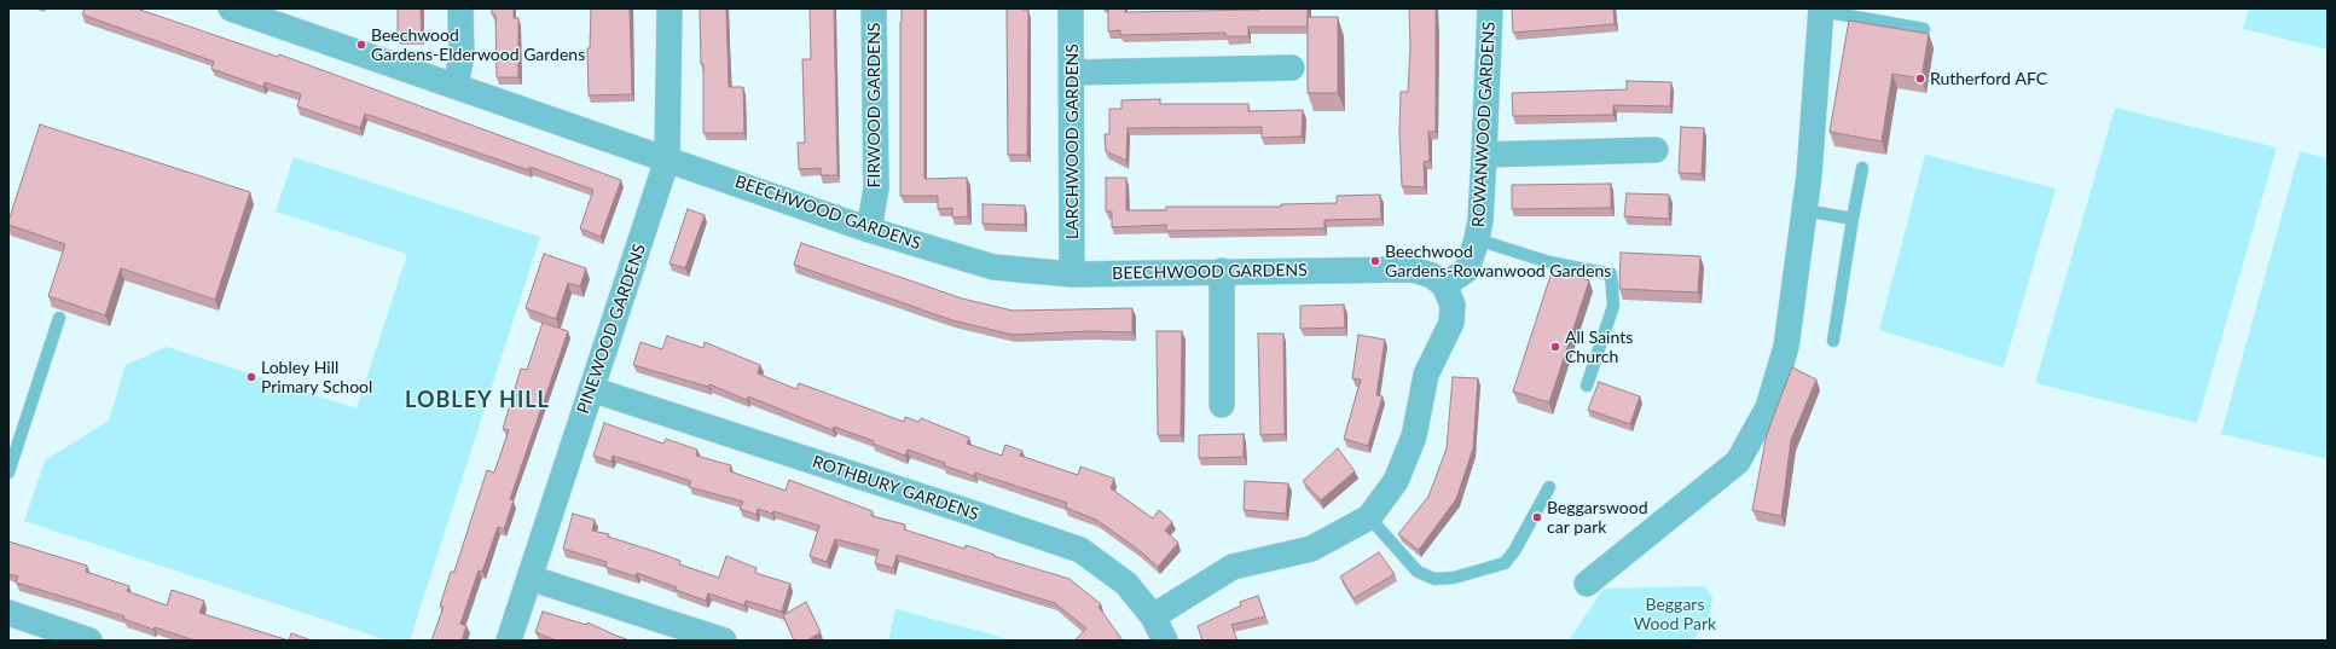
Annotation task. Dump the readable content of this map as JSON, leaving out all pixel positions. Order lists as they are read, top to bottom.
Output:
{
  "streets": {
    "street": [
      "FIRWOOD GARDENS",
      "ROWANWOOD GARDENS",
      "LARCHWOOD GARDENS",
      "BEECHWOOD GARDENS",
      "PINEWOOD GARDENS",
      "ROTHBURY GARDENS"
    ]
  },
  "crossings": [
    ["FIRWOOD GARDENS", "BEECHWOOD GARDENS"],
    ["ROWANWOOD GARDENS", "BEECHWOOD GARDENS"],
    ["LARCHWOOD GARDENS", "BEECHWOOD GARDENS"],
    ["BEECHWOOD GARDENS", "PINEWOOD GARDENS"],
    ["PINEWOOD GARDENS", "ROTHBURY GARDENS"]
  ],
  "districts": ["LOBLEY HILL"],
  "parks": ["Beggars Wood Park"],
  "places": [
    "Beechwood Gardens-Elderwood Gardens",
    "Rutherford AFC",
    "Beechwood Gardens-Rowanwood Gardens",
    "All Saints Church",
    "Lobley Hill Primary School",
    "Beggarswood car park"
  ]
}
